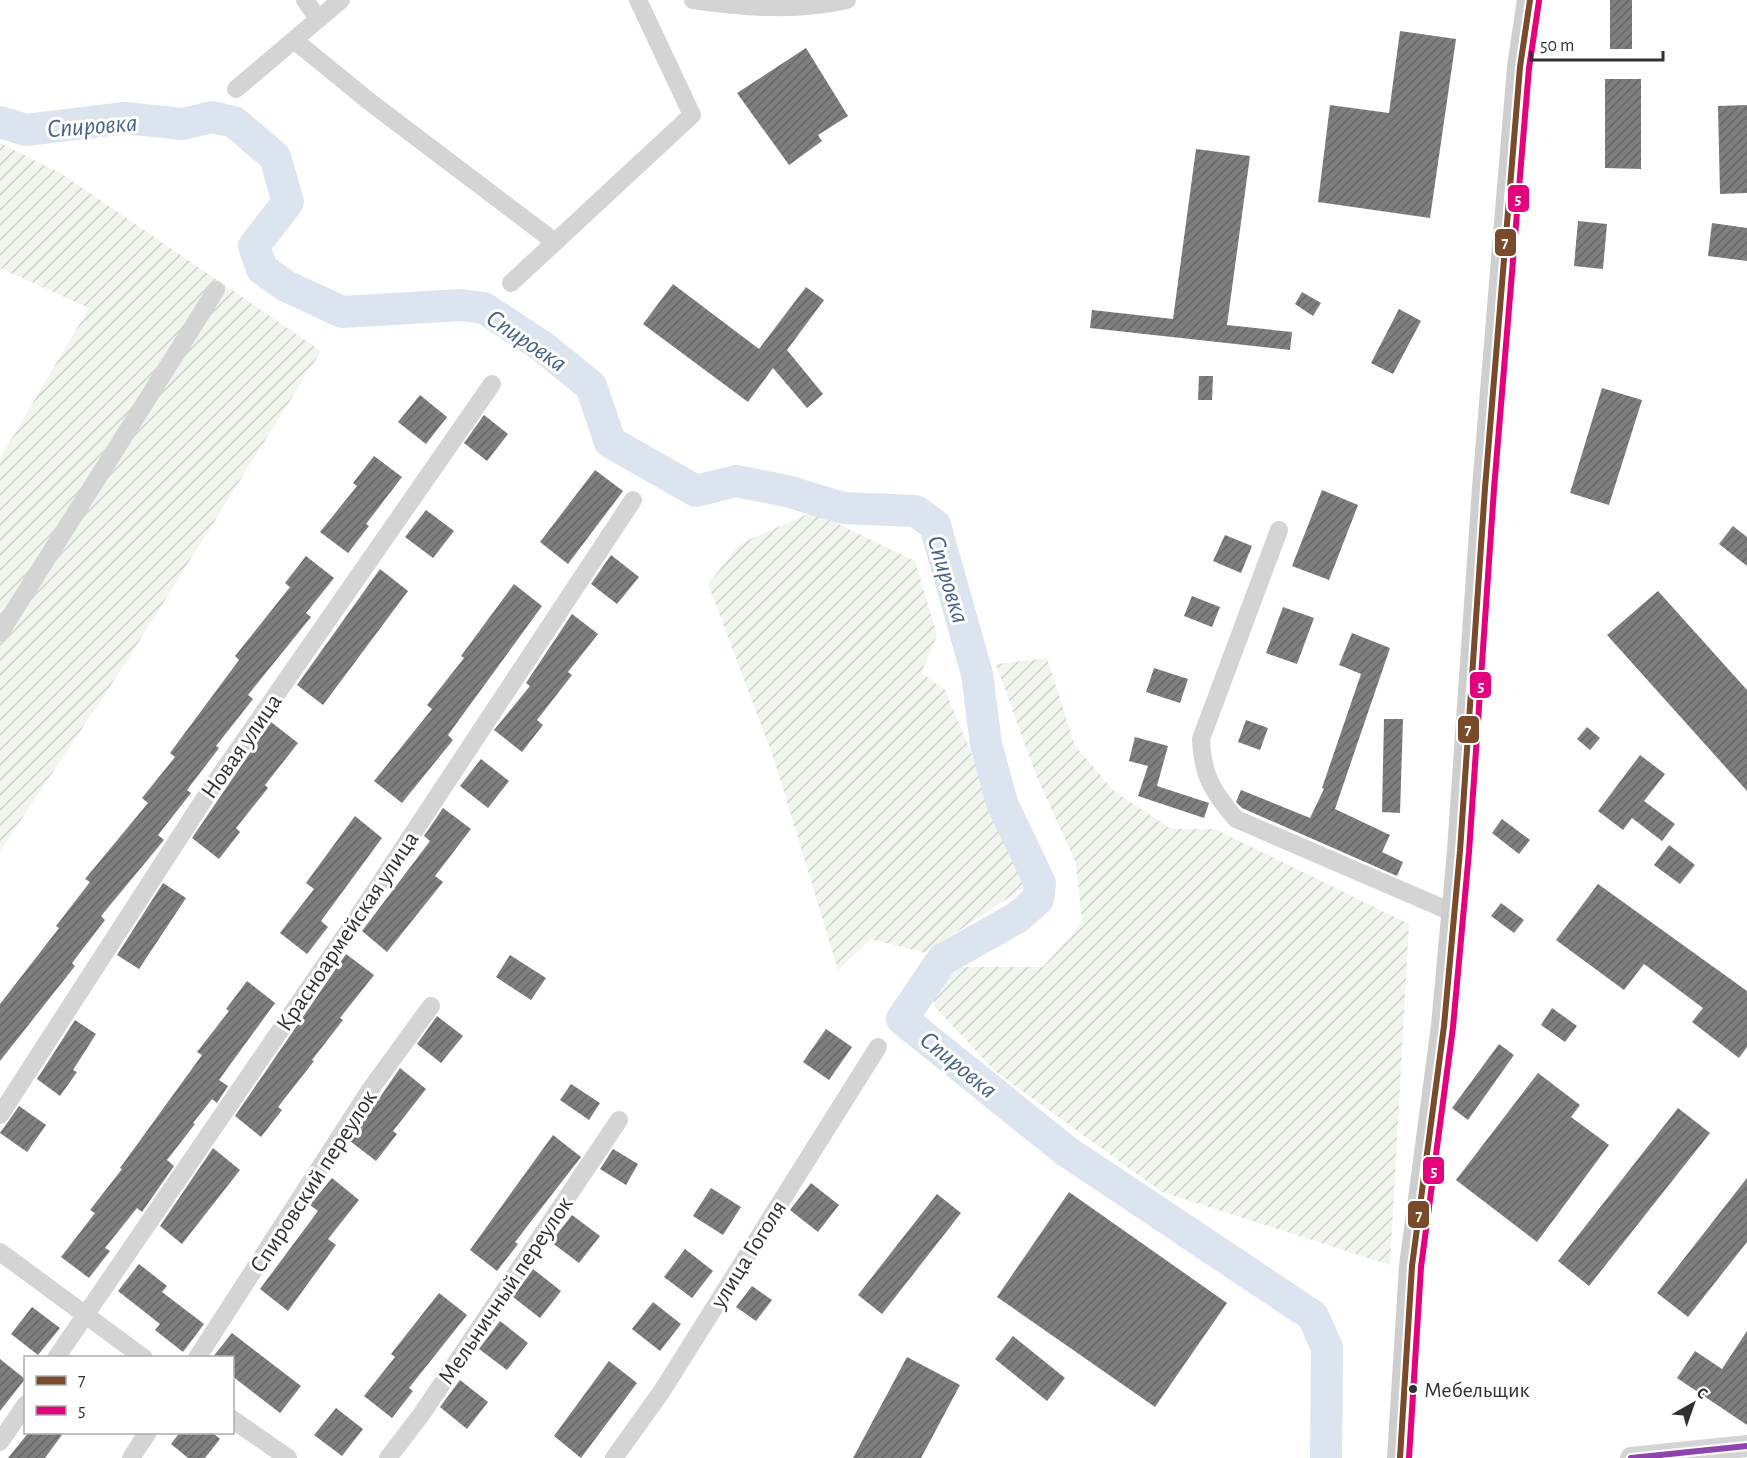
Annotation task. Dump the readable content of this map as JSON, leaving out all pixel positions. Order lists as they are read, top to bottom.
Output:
{
  "streets": {
    "street": [
      "Новая улица",
      "Красноармейская улица",
      "Спировский переулок",
      "улица Гоголя",
      "Мельничный переулок"
    ]
  },
  "water": ["Спировка"],
  "places": ["Мебельщик"],
  "lines": ["transit line 7", "transit line 5"],
  "legend": ["7", "5"],
  "scale_bar": "50 m",
  "north": "top right"
}
